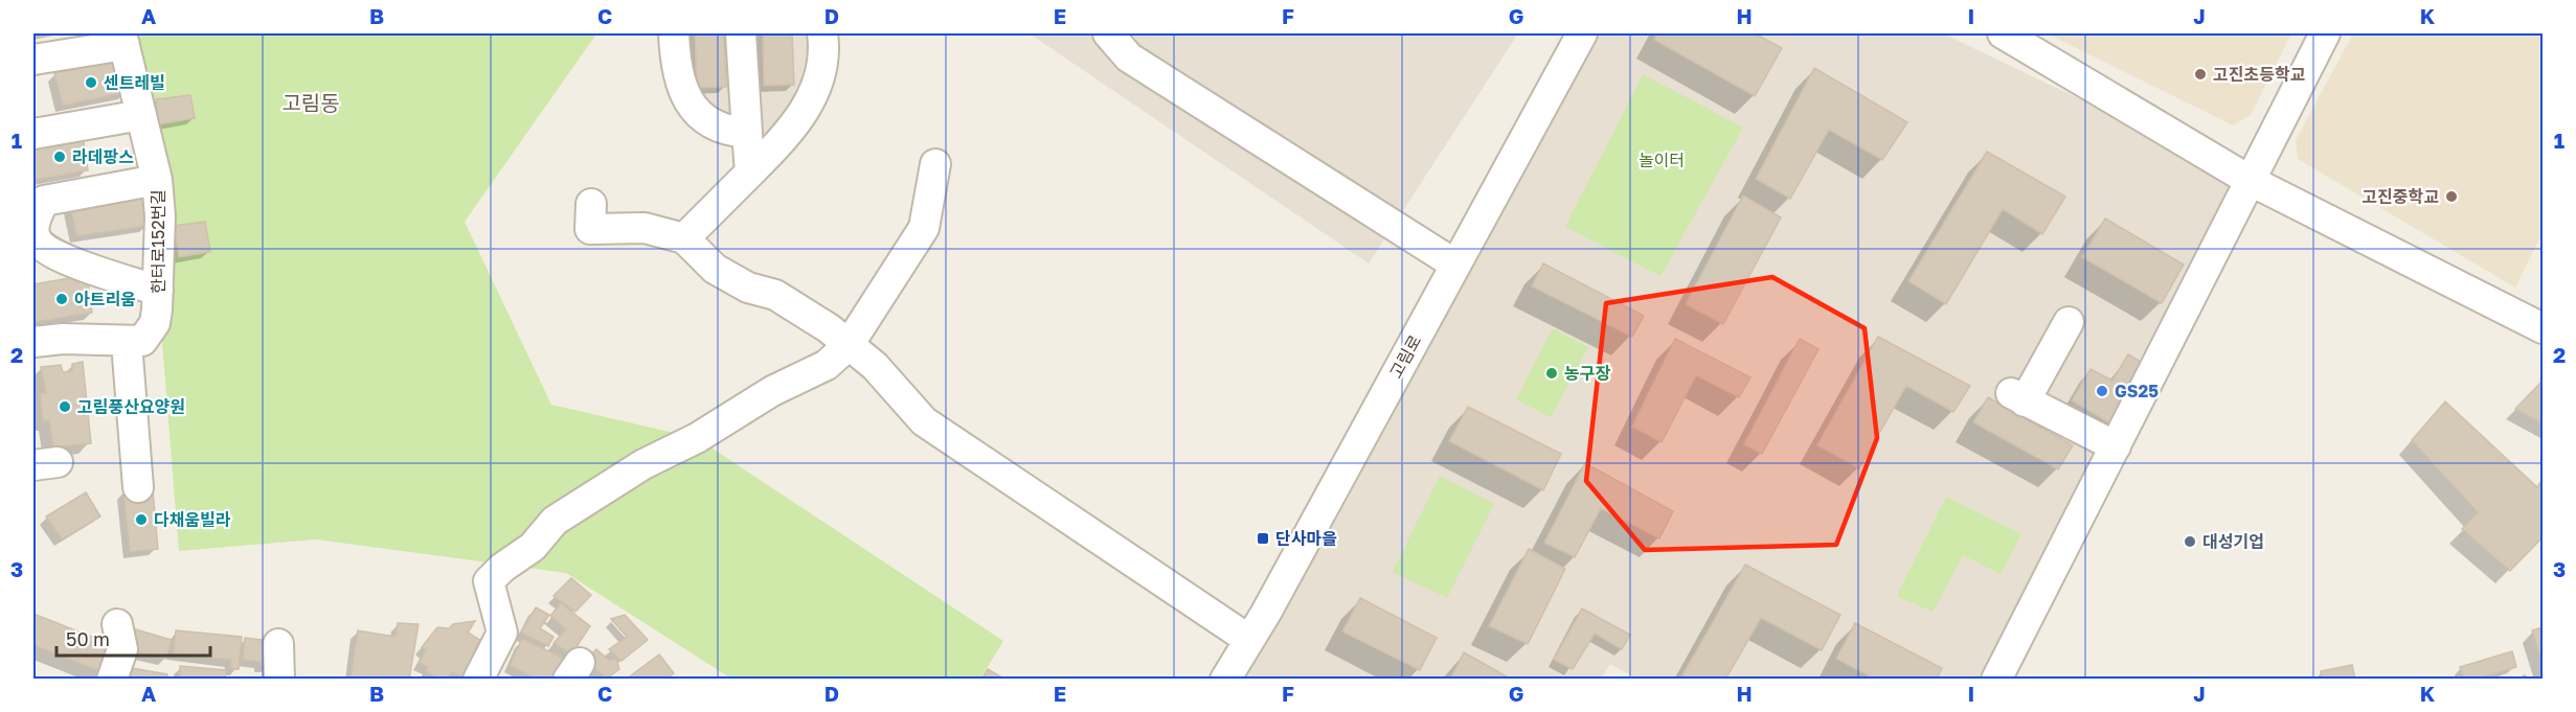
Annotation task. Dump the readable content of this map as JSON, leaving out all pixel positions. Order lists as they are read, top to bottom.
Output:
{
  "streets": {
    "street": ["한터로152번길", "고림로"]
  },
  "districts": ["고림동"],
  "parks": ["놀이터"],
  "places": {
    "other": [
      "고진초등학교",
      "센트레빌",
      "라데팡스",
      "고진중학교",
      "아트리움",
      "농구장",
      "GS25",
      "고림풍산요양원",
      "다채움빌라",
      "대성기업"
    ],
    "transit": ["단사마을"]
  },
  "scale_bar": "50 m",
  "grid": {
    "columns": [
      "A",
      "B",
      "C",
      "D",
      "E",
      "F",
      "G",
      "H",
      "I",
      "J",
      "K"
    ],
    "rows": ["1", "2", "3"]
  }
}
